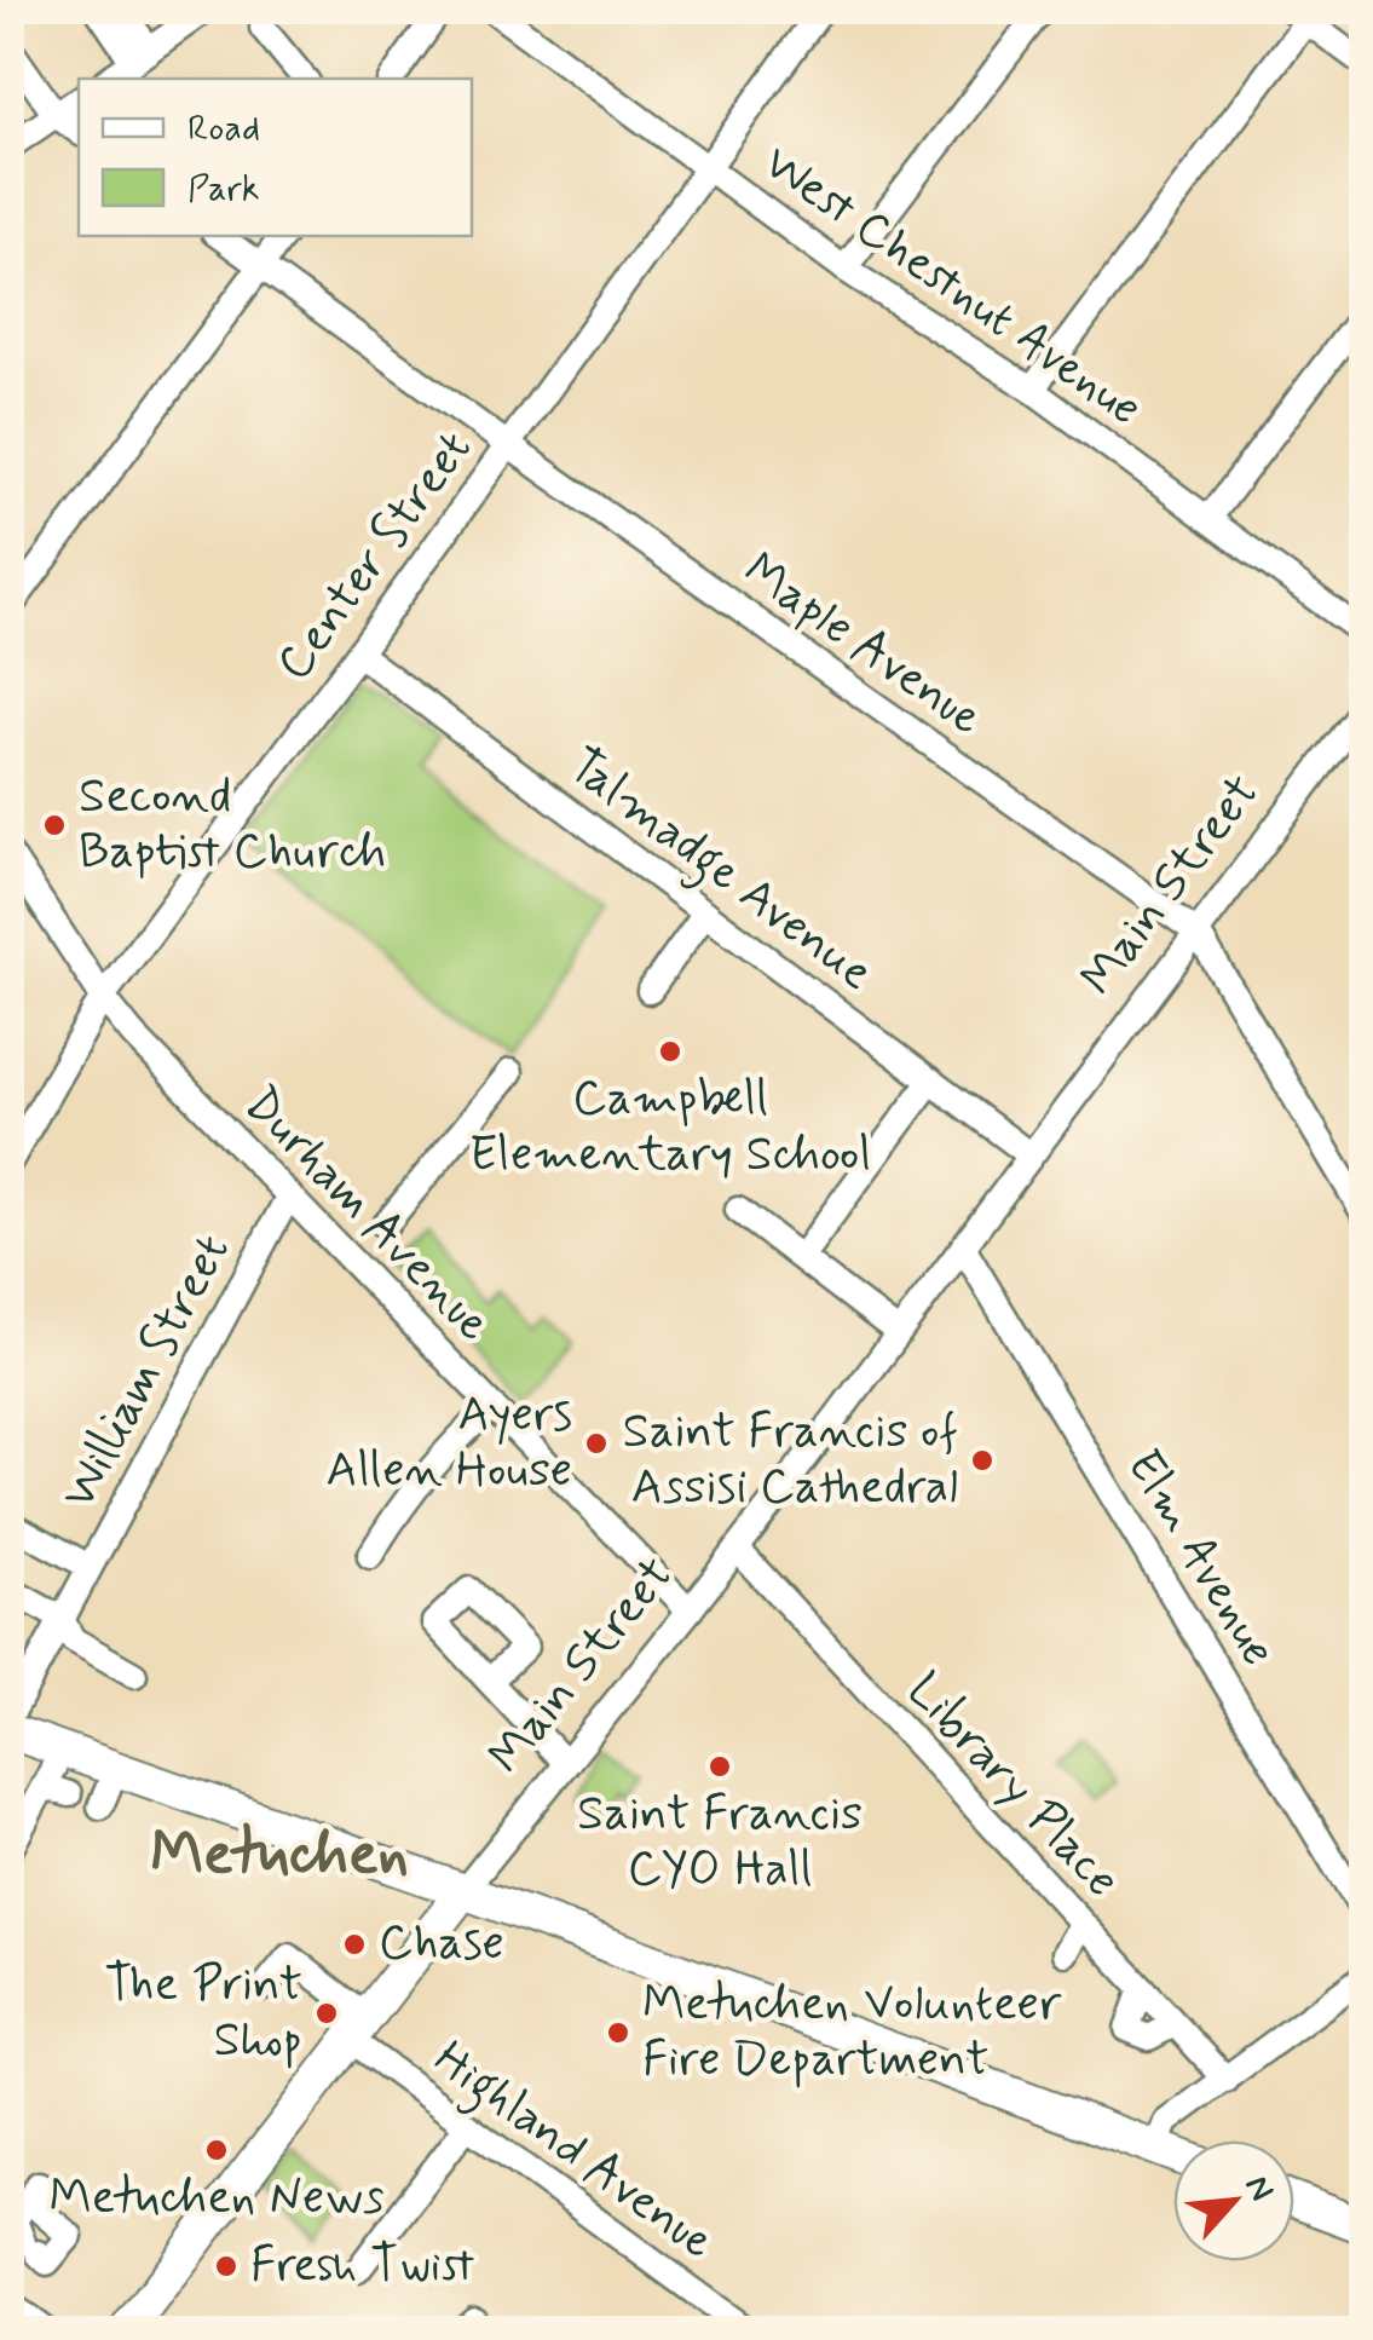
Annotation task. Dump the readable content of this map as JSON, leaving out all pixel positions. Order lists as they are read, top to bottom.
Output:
{
  "streets": {
    "main road": ["Main Street"],
    "street": [
      "West Chestnut Avenue",
      "Center Street",
      "Maple Avenue",
      "Talmadge Avenue",
      "Durham Avenue",
      "William Street",
      "Elm Avenue",
      "Library Place",
      "Highland Avenue"
    ]
  },
  "crossings": [
    ["West Chestnut Avenue", "Center Street"],
    ["Center Street", "Maple Avenue"],
    ["Center Street", "Talmadge Avenue"],
    ["Center Street", "Durham Avenue"],
    ["Maple Avenue", "Main Street"],
    ["Talmadge Avenue", "Main Street"],
    ["Main Street", "Durham Avenue"],
    ["Main Street", "Elm Avenue"],
    ["Main Street", "Library Place"],
    ["Main Street", "Highland Avenue"],
    ["Durham Avenue", "William Street"]
  ],
  "districts": ["Metuchen"],
  "places": [
    "Second Baptist Church",
    "Campbell Elementary School",
    "Ayers Allen House",
    "Saint Francis of Assisi Cathedral",
    "Saint Francis CYO Hall",
    "Chase",
    "The Print Shop",
    "Metuchen Volunteer Fire Department",
    "Metuchen News",
    "Fresh Twist"
  ],
  "legend": ["Road", "Park"],
  "north": "top right"
}
